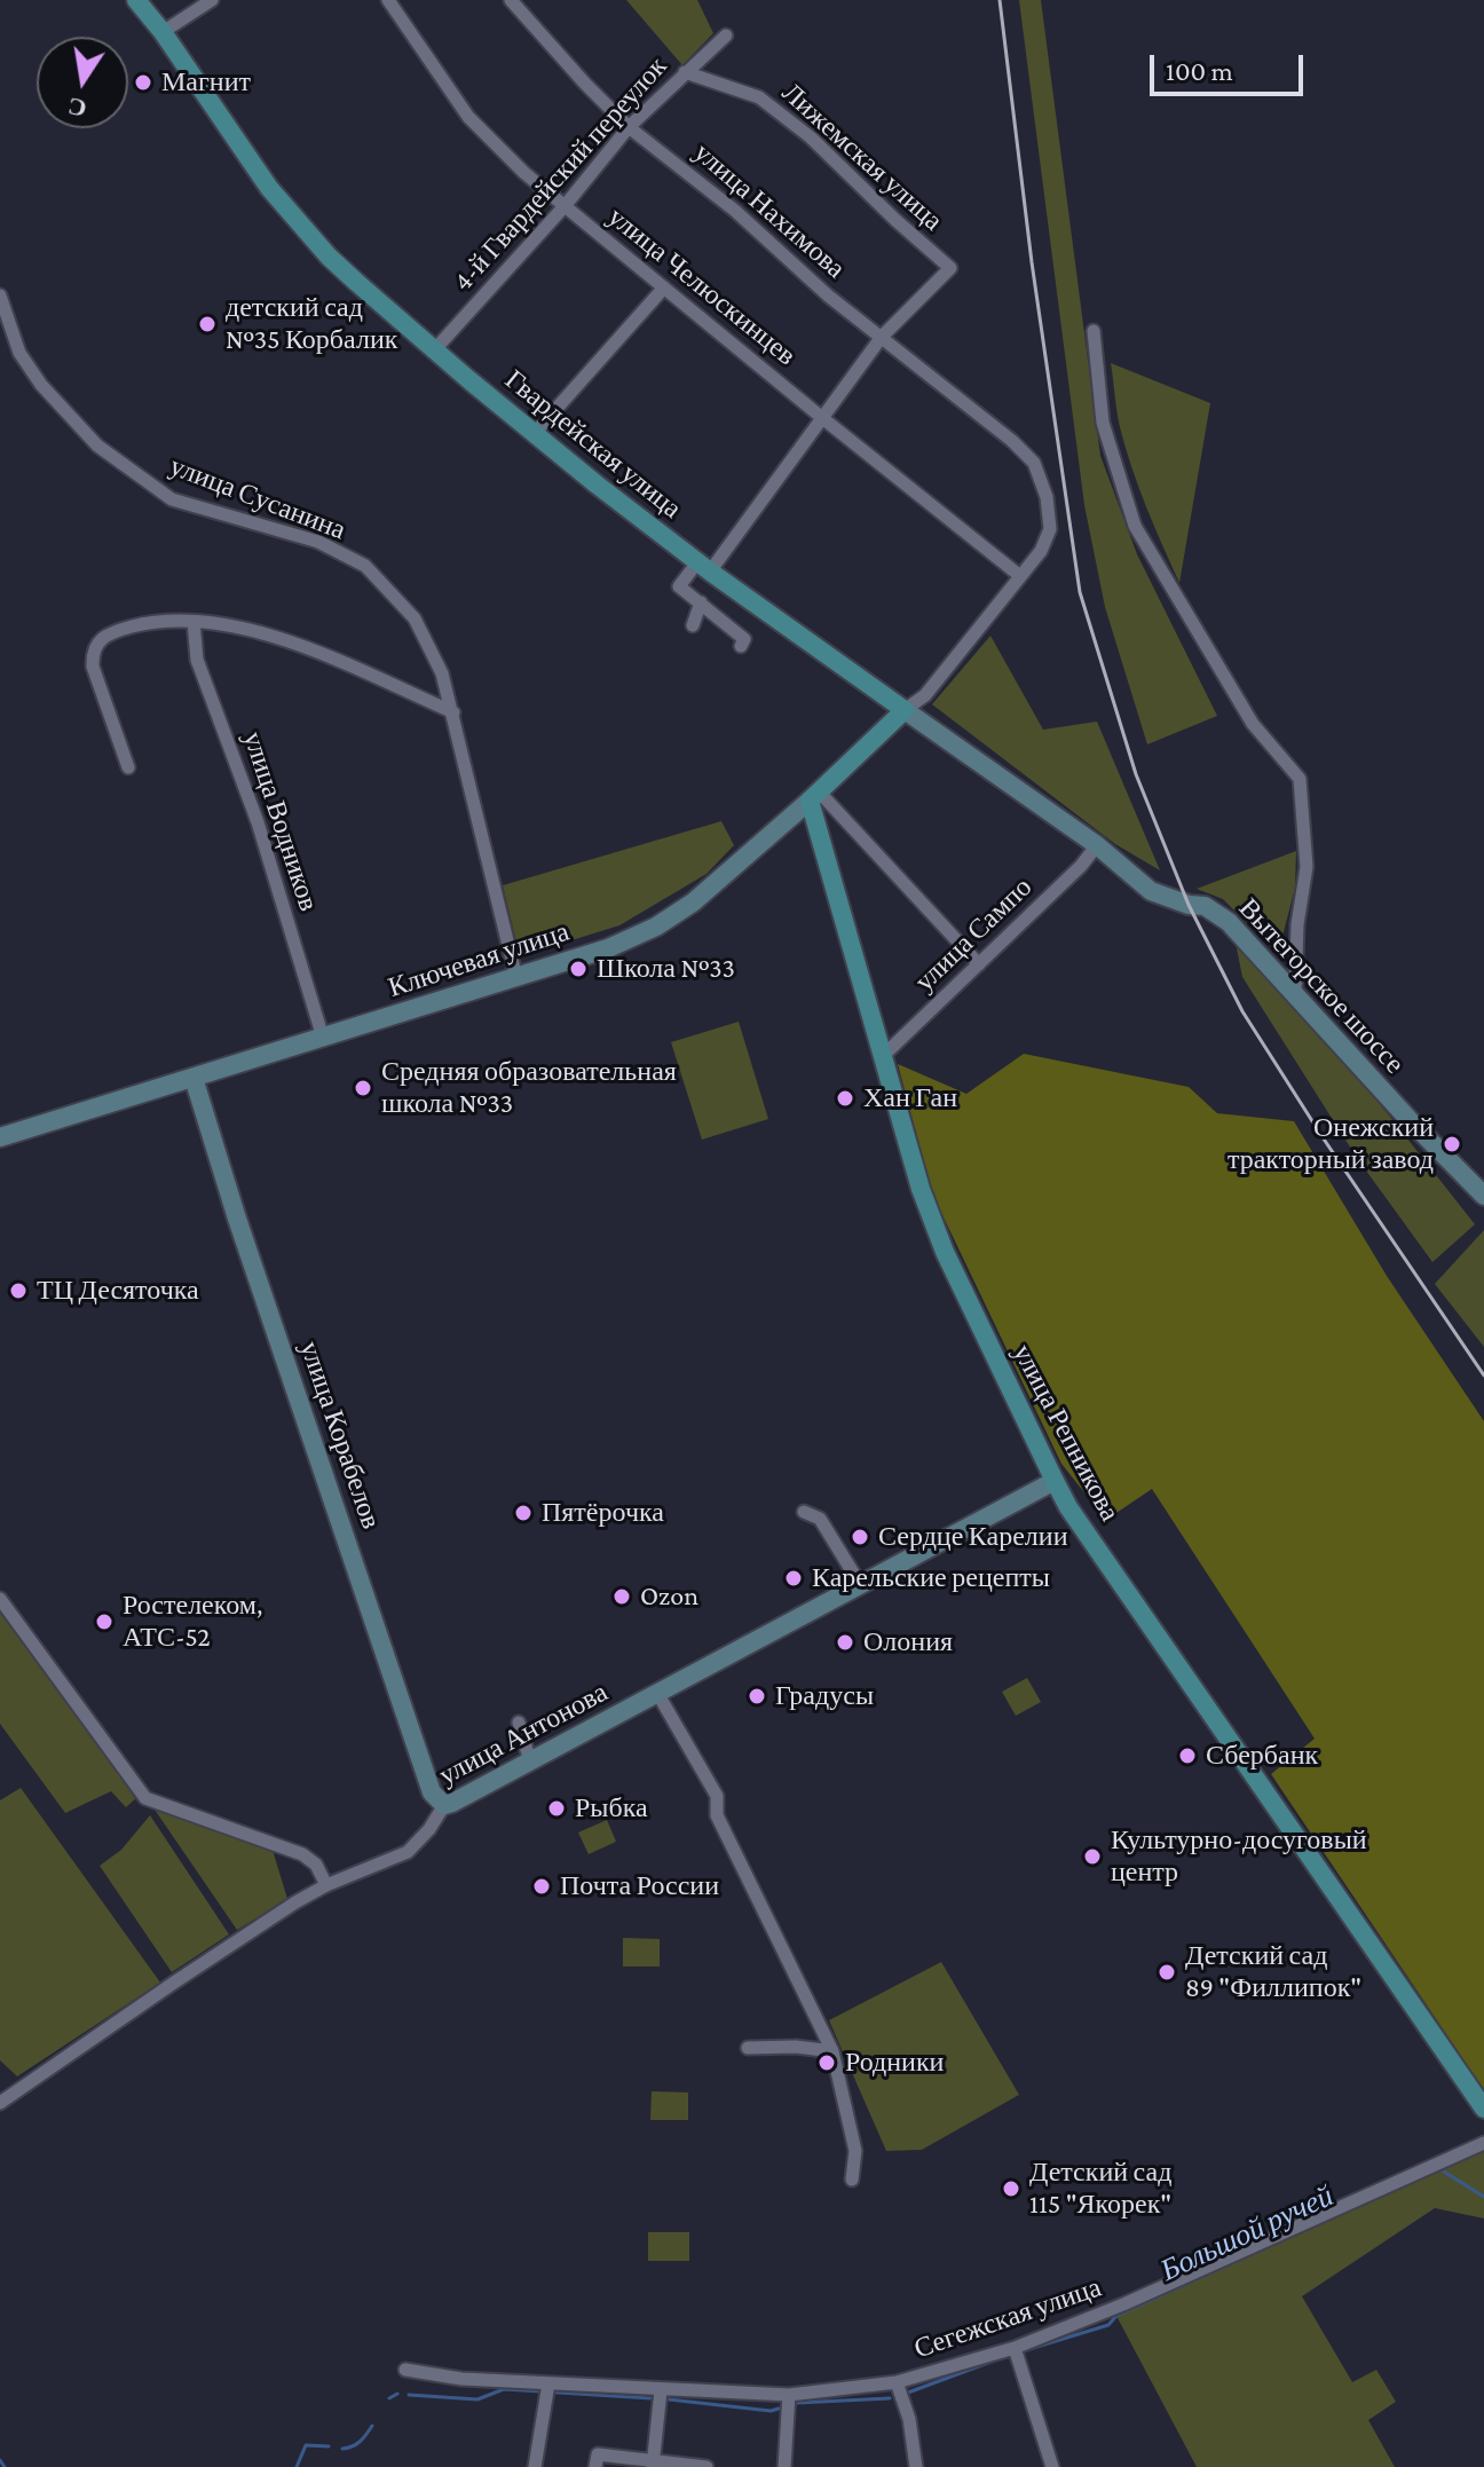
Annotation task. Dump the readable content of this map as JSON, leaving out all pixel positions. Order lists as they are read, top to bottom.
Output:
{
  "streets": {
    "main road": [
      "Гвардейская улица",
      "Ключевая улица",
      "Вытегорское шоссе",
      "улица Репникова",
      "улица Корабелов",
      "улица Антонова"
    ],
    "street": [
      "Лижемская улица",
      "4-й Гвардейский переулок",
      "улица Нахимова",
      "улица Челюскинцев",
      "улица Сусанина",
      "улица Водников",
      "улица Сампо",
      "Сегежская улица"
    ]
  },
  "crossings": [
    ["Лижемская улица", "4-й Гвардейский переулок"],
    ["Лижемская улица", "улица Нахимова"],
    ["4-й Гвардейский переулок", "улица Нахимова"],
    ["4-й Гвардейский переулок", "улица Челюскинцев"],
    ["4-й Гвардейский переулок", "Гвардейская улица"],
    ["улица Нахимова", "улица Челюскинцев"],
    ["улица Нахимова", "Гвардейская улица"],
    ["улица Нахимова", "Ключевая улица"],
    ["Гвардейская улица", "улица Сампо"],
    ["Гвардейская улица", "Ключевая улица"],
    ["Гвардейская улица", "Вытегорское шоссе"],
    ["улица Сусанина", "Ключевая улица"],
    ["улица Водников", "Ключевая улица"],
    ["улица Сампо", "Вытегорское шоссе"],
    ["улица Сампо", "улица Репникова"],
    ["Ключевая улица", "улица Репникова"],
    ["Ключевая улица", "улица Корабелов"],
    ["улица Репникова", "улица Антонова"],
    ["улица Корабелов", "улица Антонова"]
  ],
  "water": ["Большой ручей"],
  "places": [
    "Магнит",
    "детский сад №35 Корбалик",
    "Школа №33",
    "Средняя образовательная школа №33",
    "Хан Ган",
    "Онежский тракторный завод",
    "ТЦ Десяточка",
    "Пятёрочка",
    "Сердце Карелии",
    "Карельские рецепты",
    "Ozon",
    "Ростелеком, АТС-52",
    "Олония",
    "Градусы",
    "Сбербанк",
    "Рыбка",
    "Культурно-досуговый центр",
    "Почта России",
    "Детский сад 89 \"Филлипок\"",
    "Родники",
    "Детский сад 115 \"Якорек\""
  ],
  "scale_bar": "100 m",
  "north": "bottom"
}
